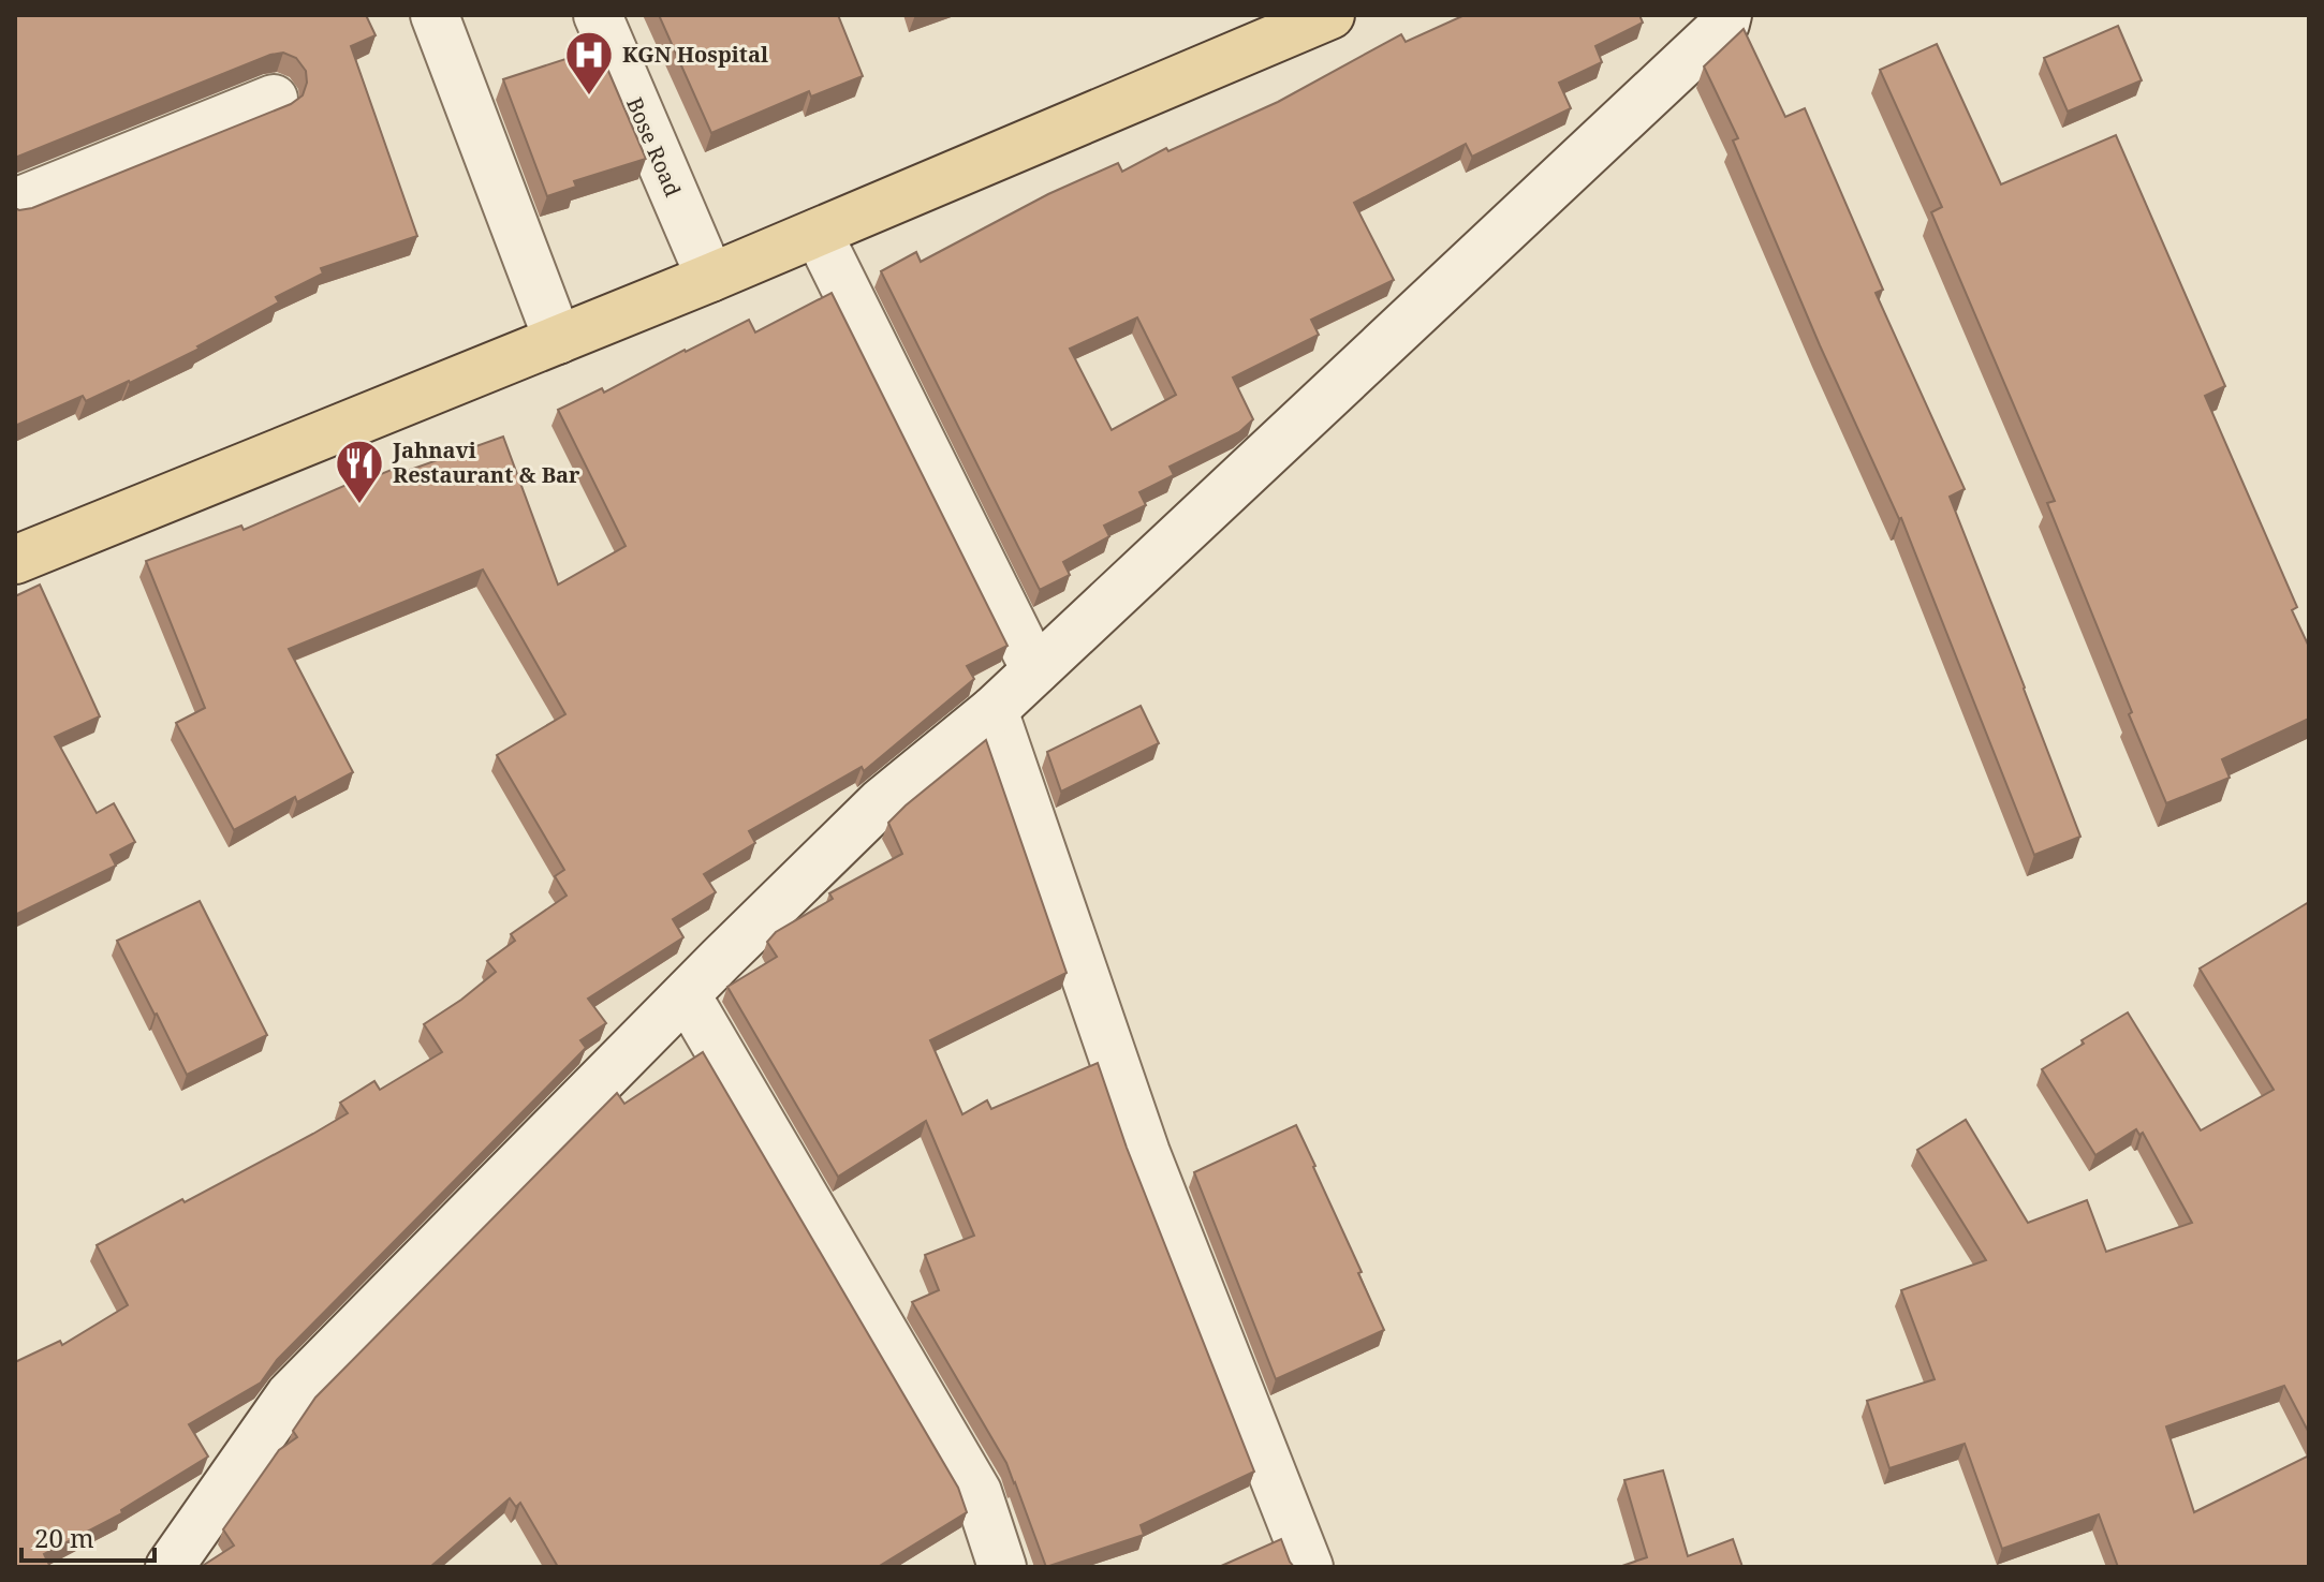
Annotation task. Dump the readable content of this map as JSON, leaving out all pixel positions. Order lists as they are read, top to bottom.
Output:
{
  "streets": {
    "street": ["Bose Road"]
  },
  "places": {
    "hospital": ["KGN Hospital"],
    "restaurant": ["Jahnavi Restaurant & Bar"]
  },
  "scale_bar": "20 m"
}
